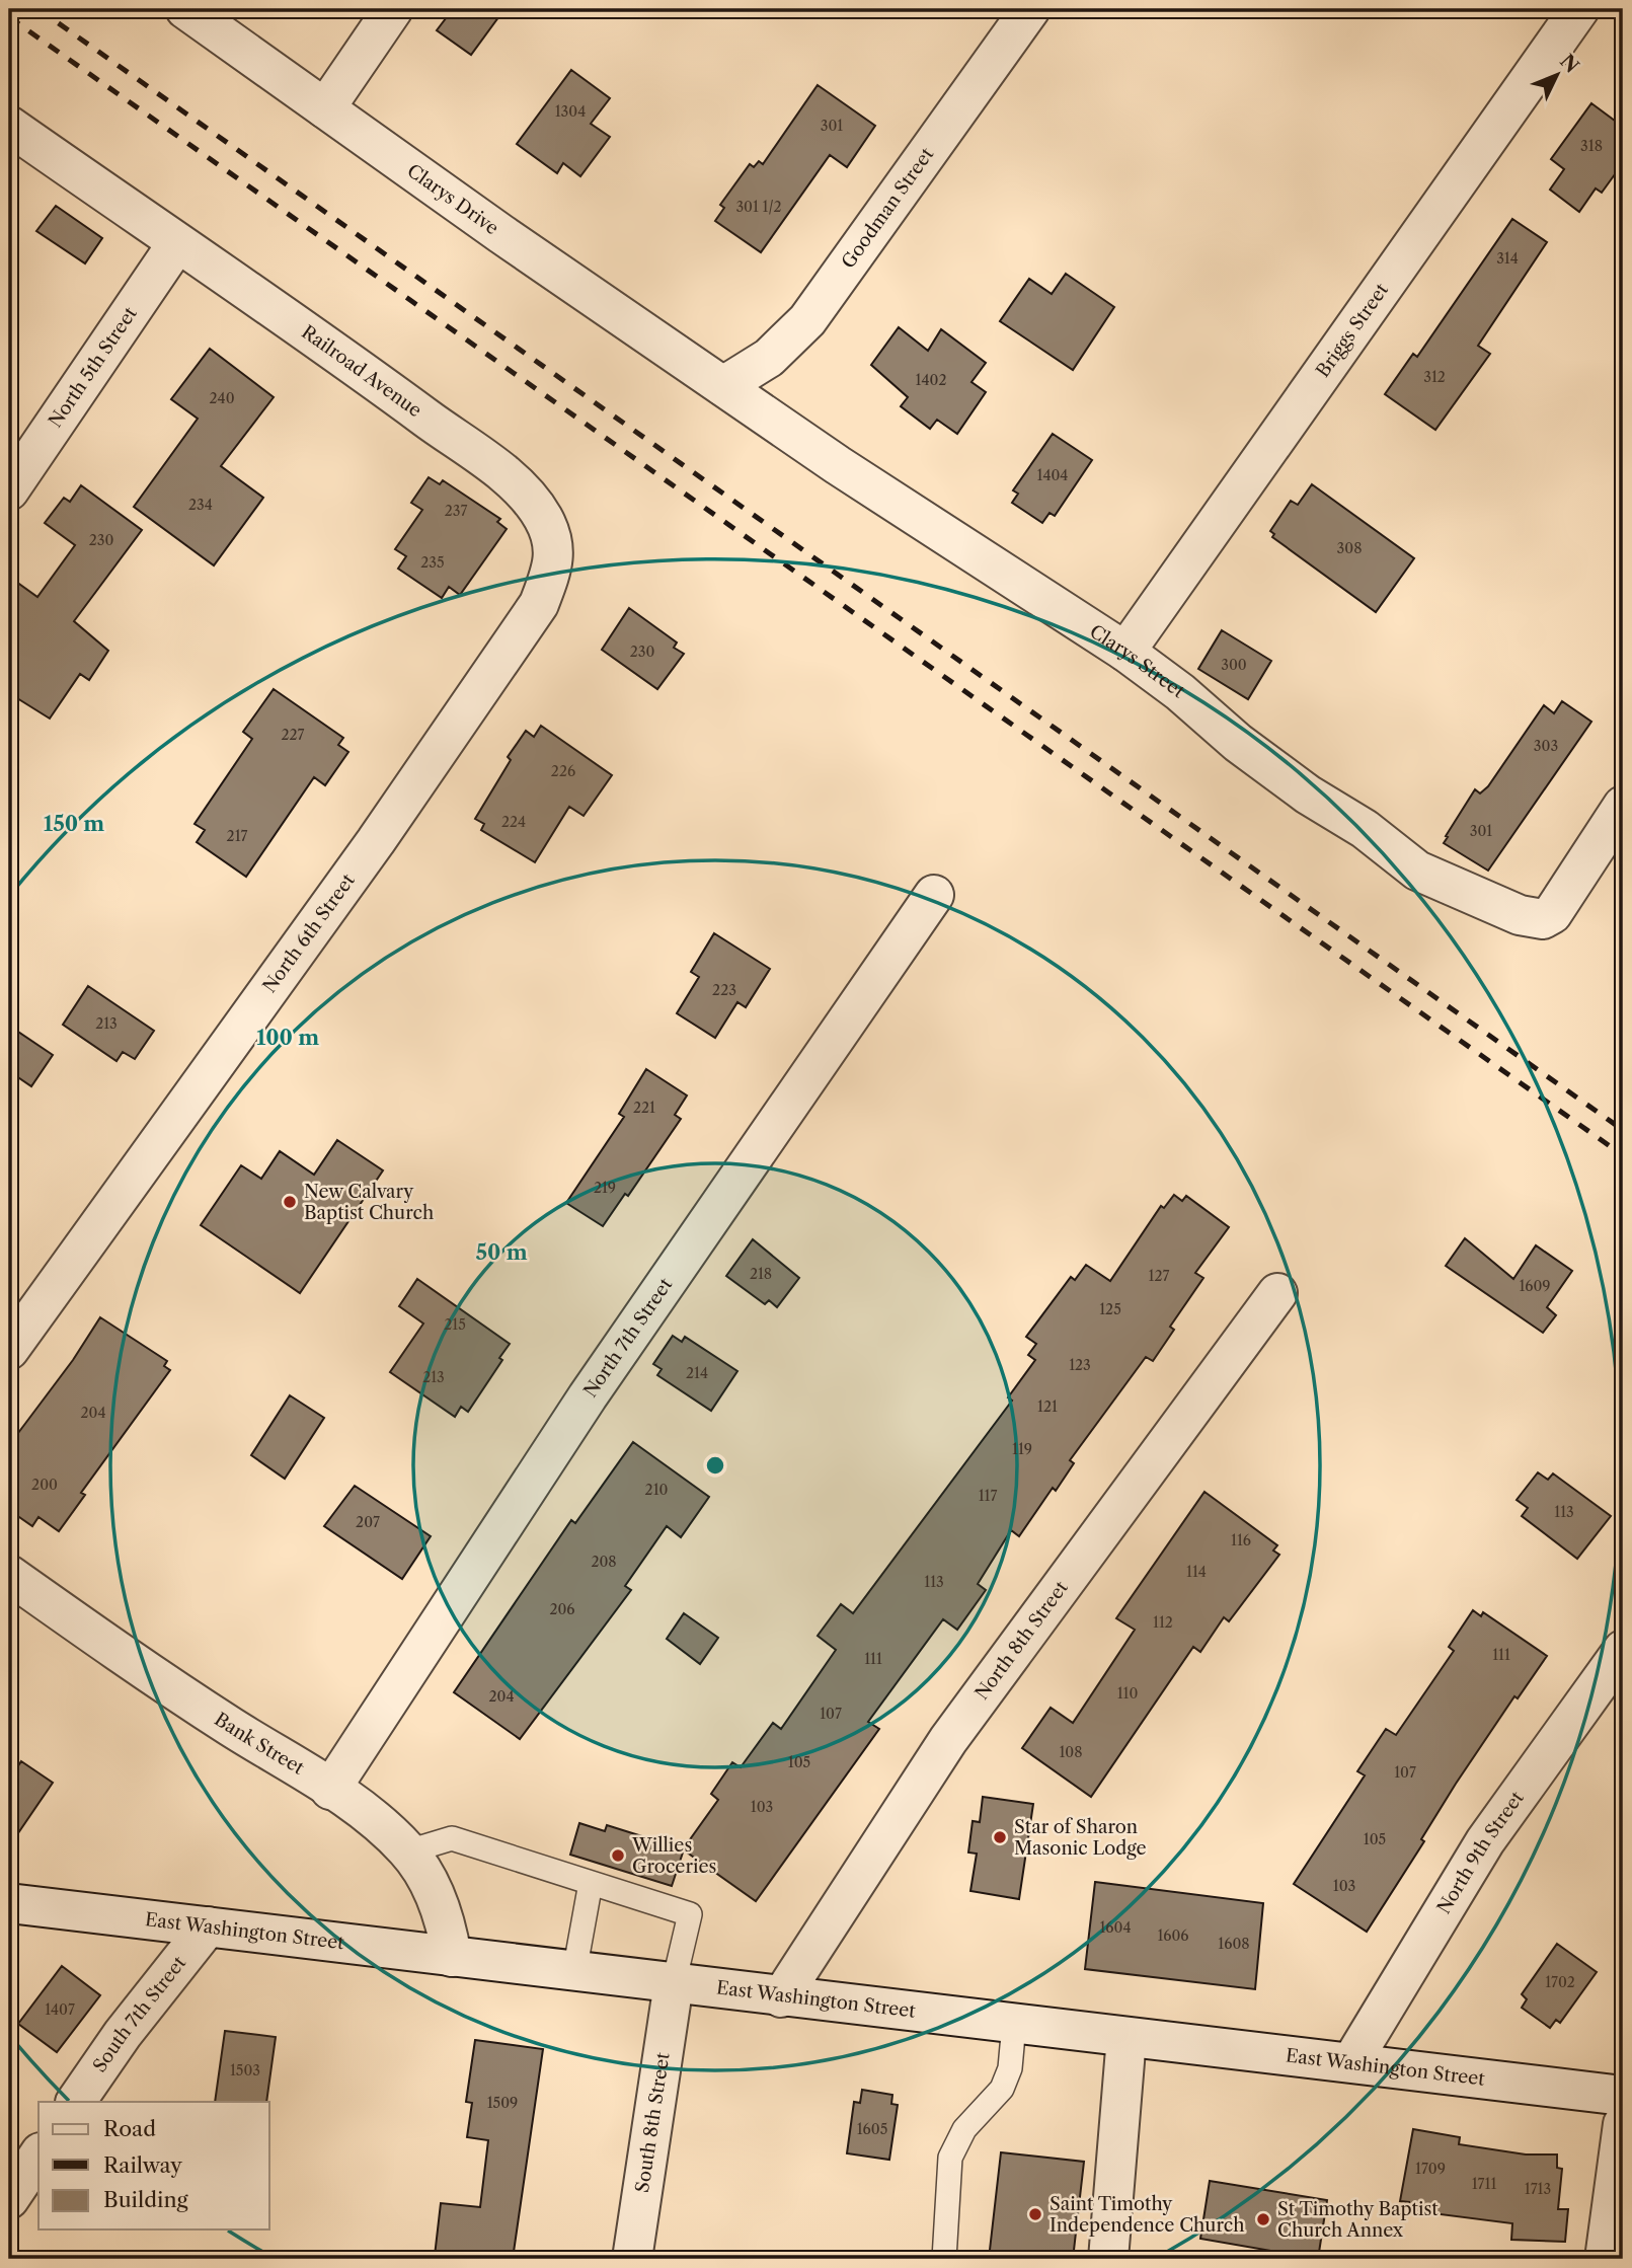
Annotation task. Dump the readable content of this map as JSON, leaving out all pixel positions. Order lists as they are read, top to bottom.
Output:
{
  "streets": {
    "street": [
      "Clarys Drive",
      "Goodman Street",
      "Briggs Street",
      "North 5th Street",
      "Railroad Avenue",
      "Clarys Street",
      "North 6th Street",
      "North 7th Street",
      "North 8th Street",
      "Bank Street",
      "North 9th Street",
      "East Washington Street",
      "South 7th Street",
      "South 8th Street"
    ]
  },
  "crossings": [
    ["Clarys Drive", "Goodman Street"],
    ["Clarys Drive", "Clarys Street"],
    ["Goodman Street", "Clarys Street"],
    ["Briggs Street", "Clarys Street"],
    ["North 5th Street", "Railroad Avenue"],
    ["Railroad Avenue", "North 6th Street"],
    ["North 7th Street", "Bank Street"],
    ["North 8th Street", "East Washington Street"],
    ["Bank Street", "East Washington Street"],
    ["North 9th Street", "East Washington Street"],
    ["East Washington Street", "South 7th Street"],
    ["East Washington Street", "South 8th Street"]
  ],
  "places": [
    "New Calvary Baptist Church",
    "Star of Sharon Masonic Lodge",
    "Willies Groceries",
    "Saint Timothy Independence Church",
    "St Timothy Baptist Church Annex"
  ],
  "house_numbers": [
    "1304",
    "301",
    "318",
    "301 1/2",
    "314",
    "312",
    "1402",
    "240",
    "1404",
    "234",
    "237",
    "230",
    "308",
    "235",
    "230",
    "300",
    "227",
    "303",
    "226",
    "224",
    "301",
    "217",
    "223",
    "213",
    "221",
    "219",
    "218",
    "127",
    "1609",
    "125",
    "215",
    "123",
    "214",
    "213",
    "121",
    "204",
    "119",
    "200",
    "210",
    "117",
    "113",
    "207",
    "116",
    "208",
    "114",
    "113",
    "206",
    "112",
    "111",
    "111",
    "110",
    "204",
    "107",
    "108",
    "105",
    "107",
    "103",
    "105",
    "103",
    "1604",
    "1606",
    "1608",
    "1702",
    "1407",
    "1503",
    "1509",
    "1605",
    "1709",
    "1711",
    "1713"
  ],
  "legend": ["Road", "Railway", "Building"],
  "north": "top right",
  "rings": ["150 m", "100 m", "50 m"]
}
